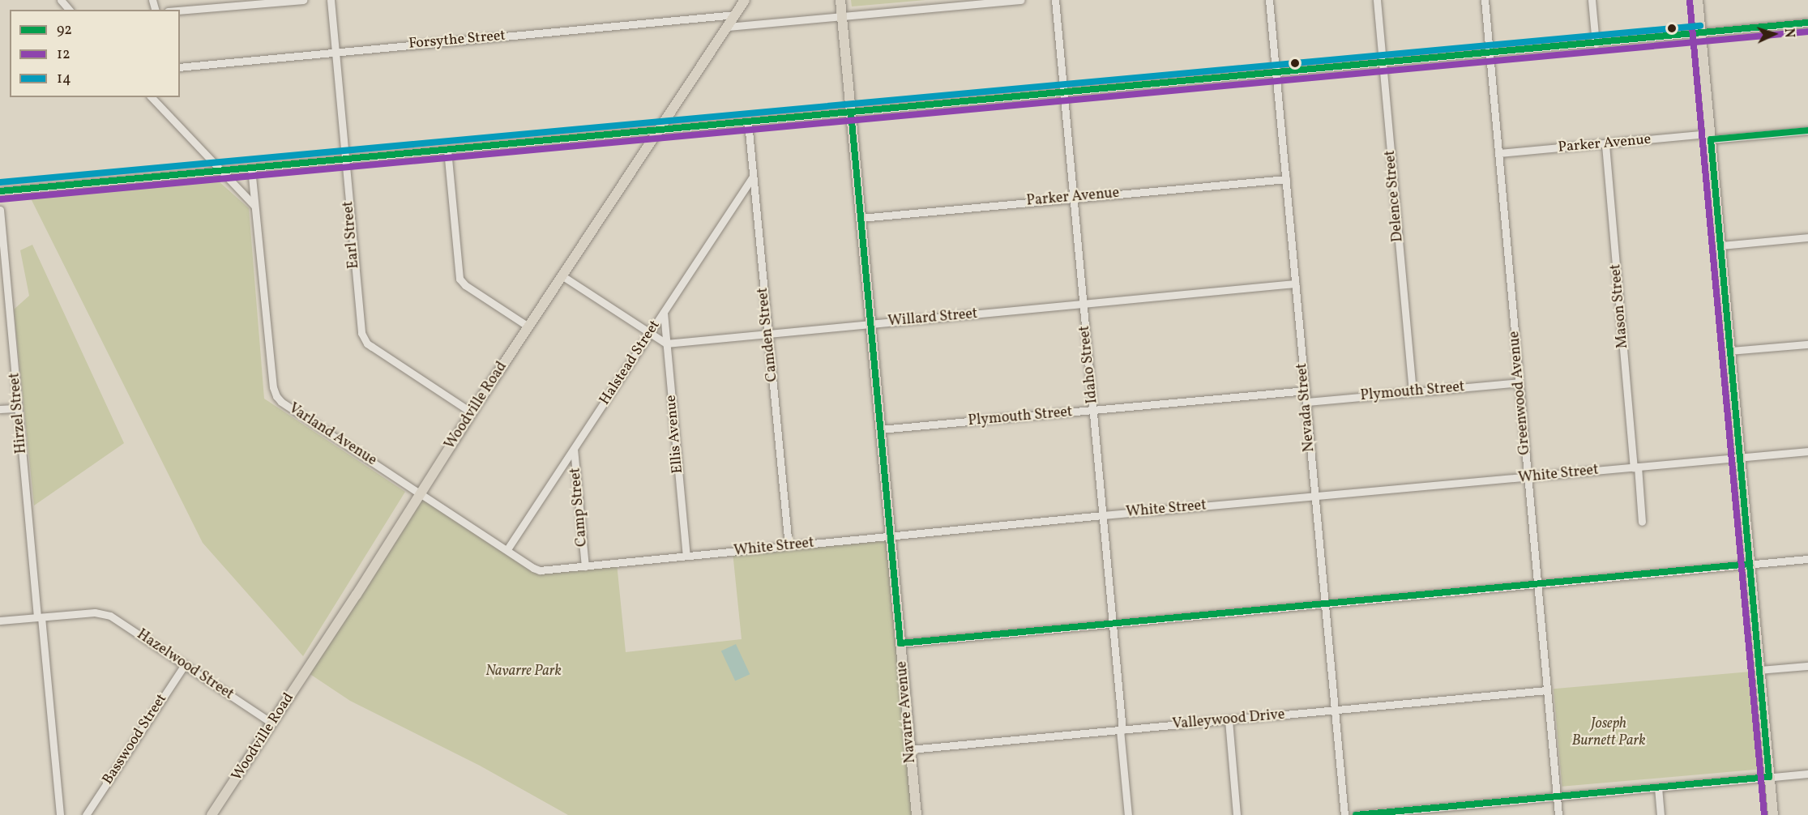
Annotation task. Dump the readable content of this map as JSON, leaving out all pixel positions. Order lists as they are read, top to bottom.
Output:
{
  "streets": {
    "main road": ["Woodville Road", "Navarre Avenue"],
    "street": [
      "Forsythe Street",
      "Parker Avenue",
      "Delence Street",
      "Earl Street",
      "Mason Street",
      "Willard Street",
      "Camden Street",
      "Halstead Street",
      "Idaho Street",
      "Plymouth Street",
      "Greenwood Avenue",
      "Nevada Street",
      "Hirzel Street",
      "Ellis Avenue",
      "Varland Avenue",
      "White Street",
      "Camp Street",
      "Hazelwood Street",
      "Valleywood Drive",
      "Basswood Street"
    ]
  },
  "crossings": [
    ["Forsythe Street", "Earl Street"],
    ["Forsythe Street", "Woodville Road"],
    ["Parker Avenue", "Mason Street"],
    ["Parker Avenue", "Idaho Street"],
    ["Parker Avenue", "Greenwood Avenue"],
    ["Parker Avenue", "Nevada Street"],
    ["Parker Avenue", "Navarre Avenue"],
    ["Delence Street", "Plymouth Street"],
    ["Earl Street", "Woodville Road"],
    ["Mason Street", "White Street"],
    ["Willard Street", "Camden Street"],
    ["Willard Street", "Idaho Street"],
    ["Willard Street", "Nevada Street"],
    ["Willard Street", "Ellis Avenue"],
    ["Willard Street", "Navarre Avenue"],
    ["Camden Street", "Halstead Street"],
    ["Camden Street", "White Street"],
    ["Halstead Street", "Ellis Avenue"],
    ["Halstead Street", "Varland Avenue"],
    ["Halstead Street", "Camp Street"],
    ["Idaho Street", "Plymouth Street"],
    ["Idaho Street", "White Street"],
    ["Idaho Street", "Valleywood Drive"],
    ["Plymouth Street", "Greenwood Avenue"],
    ["Plymouth Street", "Nevada Street"],
    ["Plymouth Street", "Navarre Avenue"],
    ["Greenwood Avenue", "White Street"],
    ["Greenwood Avenue", "Valleywood Drive"],
    ["Woodville Road", "Varland Avenue"],
    ["Woodville Road", "Hazelwood Street"],
    ["Nevada Street", "White Street"],
    ["Nevada Street", "Valleywood Drive"],
    ["Hirzel Street", "Hazelwood Street"],
    ["Ellis Avenue", "White Street"],
    ["Varland Avenue", "White Street"],
    ["White Street", "Camp Street"],
    ["White Street", "Navarre Avenue"],
    ["Hazelwood Street", "Basswood Street"],
    ["Navarre Avenue", "Valleywood Drive"]
  ],
  "parks": ["Navarre Park", "Joseph Burnett Park"],
  "lines": ["transit line 12", "transit line 92", "transit line 14"],
  "legend": ["92", "12", "14"],
  "north": "right"
}
